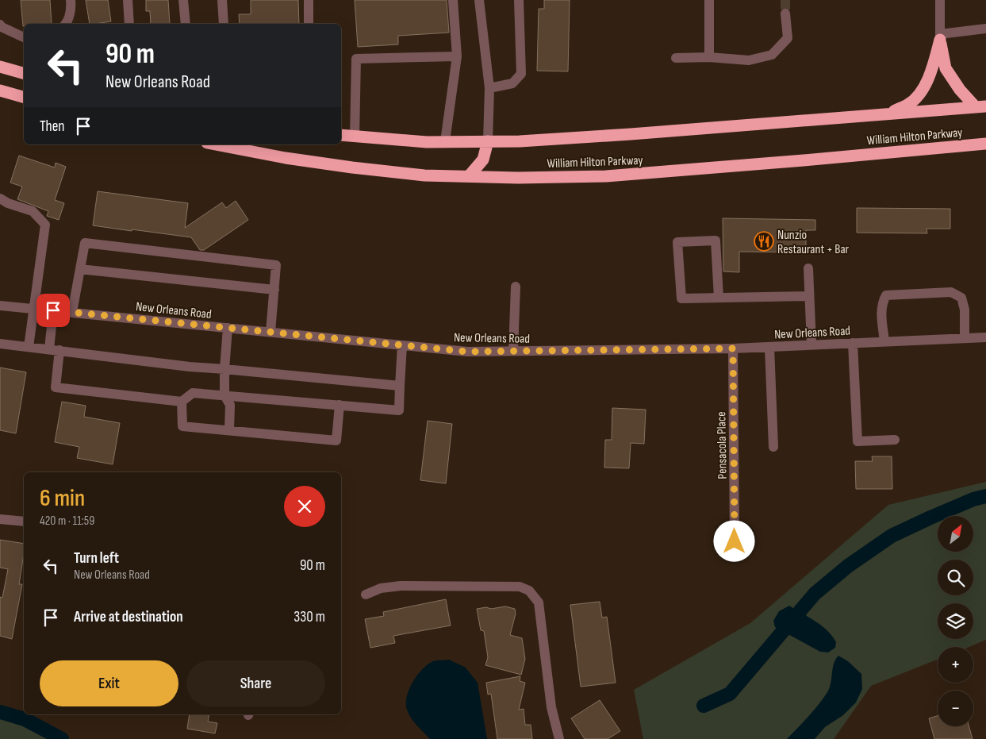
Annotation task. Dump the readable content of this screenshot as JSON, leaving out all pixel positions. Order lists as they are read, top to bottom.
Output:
{
  "streets": {
    "highway": ["William Hilton Parkway"],
    "street": ["New Orleans Road", "Pensacola Place"]
  },
  "crossings": [
    ["New Orleans Road", "Pensacola Place"]
  ],
  "places": {
    "restaurant": ["Nunzio Restaurant + Bar"]
  },
  "north": "top right",
  "page": {
    "turn": ["90 m", "New Orleans Road"],
    "then": "Then",
    "heading": ["6 min", "420 m · 11:59"],
    "map_buttons": ["+", "−"],
    "list": [
      {
        "name": "Turn left",
        "note": "New Orleans Road",
        "value": "90 m"
      },
      {
        "name": "Arrive at destination",
        "value": "330 m"
      }
    ],
    "buttons": ["Exit", "Share"]
  }
}
